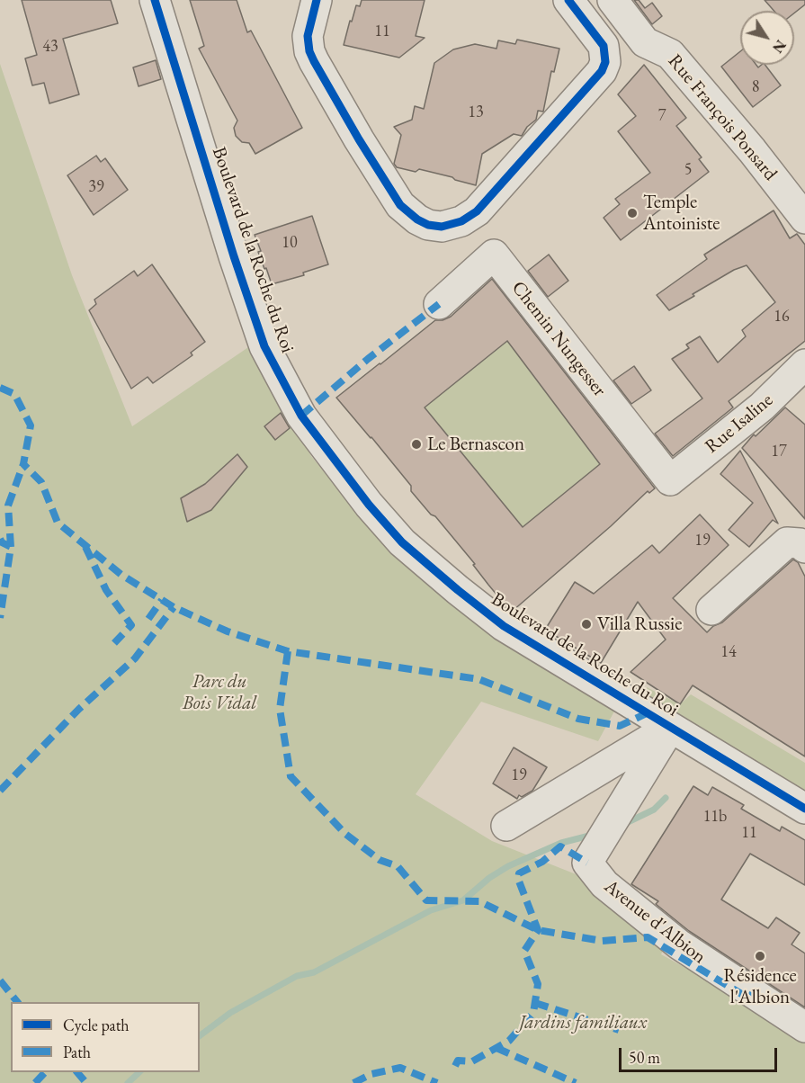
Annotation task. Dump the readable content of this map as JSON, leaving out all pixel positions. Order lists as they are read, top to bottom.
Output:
{
  "streets": {
    "street": [
      "Rue François Ponsard",
      "Boulevard de la Roche du Roi",
      "Chemin Nungesser",
      "Rue Isaline",
      "Avenue d'Albion"
    ]
  },
  "crossings": [
    ["Boulevard de la Roche du Roi", "Avenue d'Albion"],
    ["Chemin Nungesser", "Rue Isaline"]
  ],
  "parks": ["Parc du Bois Vidal", "Jardins familiaux"],
  "places": [
    "Temple Antoiniste",
    "Le Bernascon",
    "Villa Russie",
    "Résidence l'Albion"
  ],
  "house_numbers": [
    "11",
    "43",
    "8",
    "13",
    "7",
    "5",
    "39",
    "10",
    "16",
    "17",
    "19",
    "14",
    "19",
    "11b",
    "11"
  ],
  "legend": ["Cycle path", "Path"],
  "scale_bar": "50 m",
  "north": "bottom right"
}
